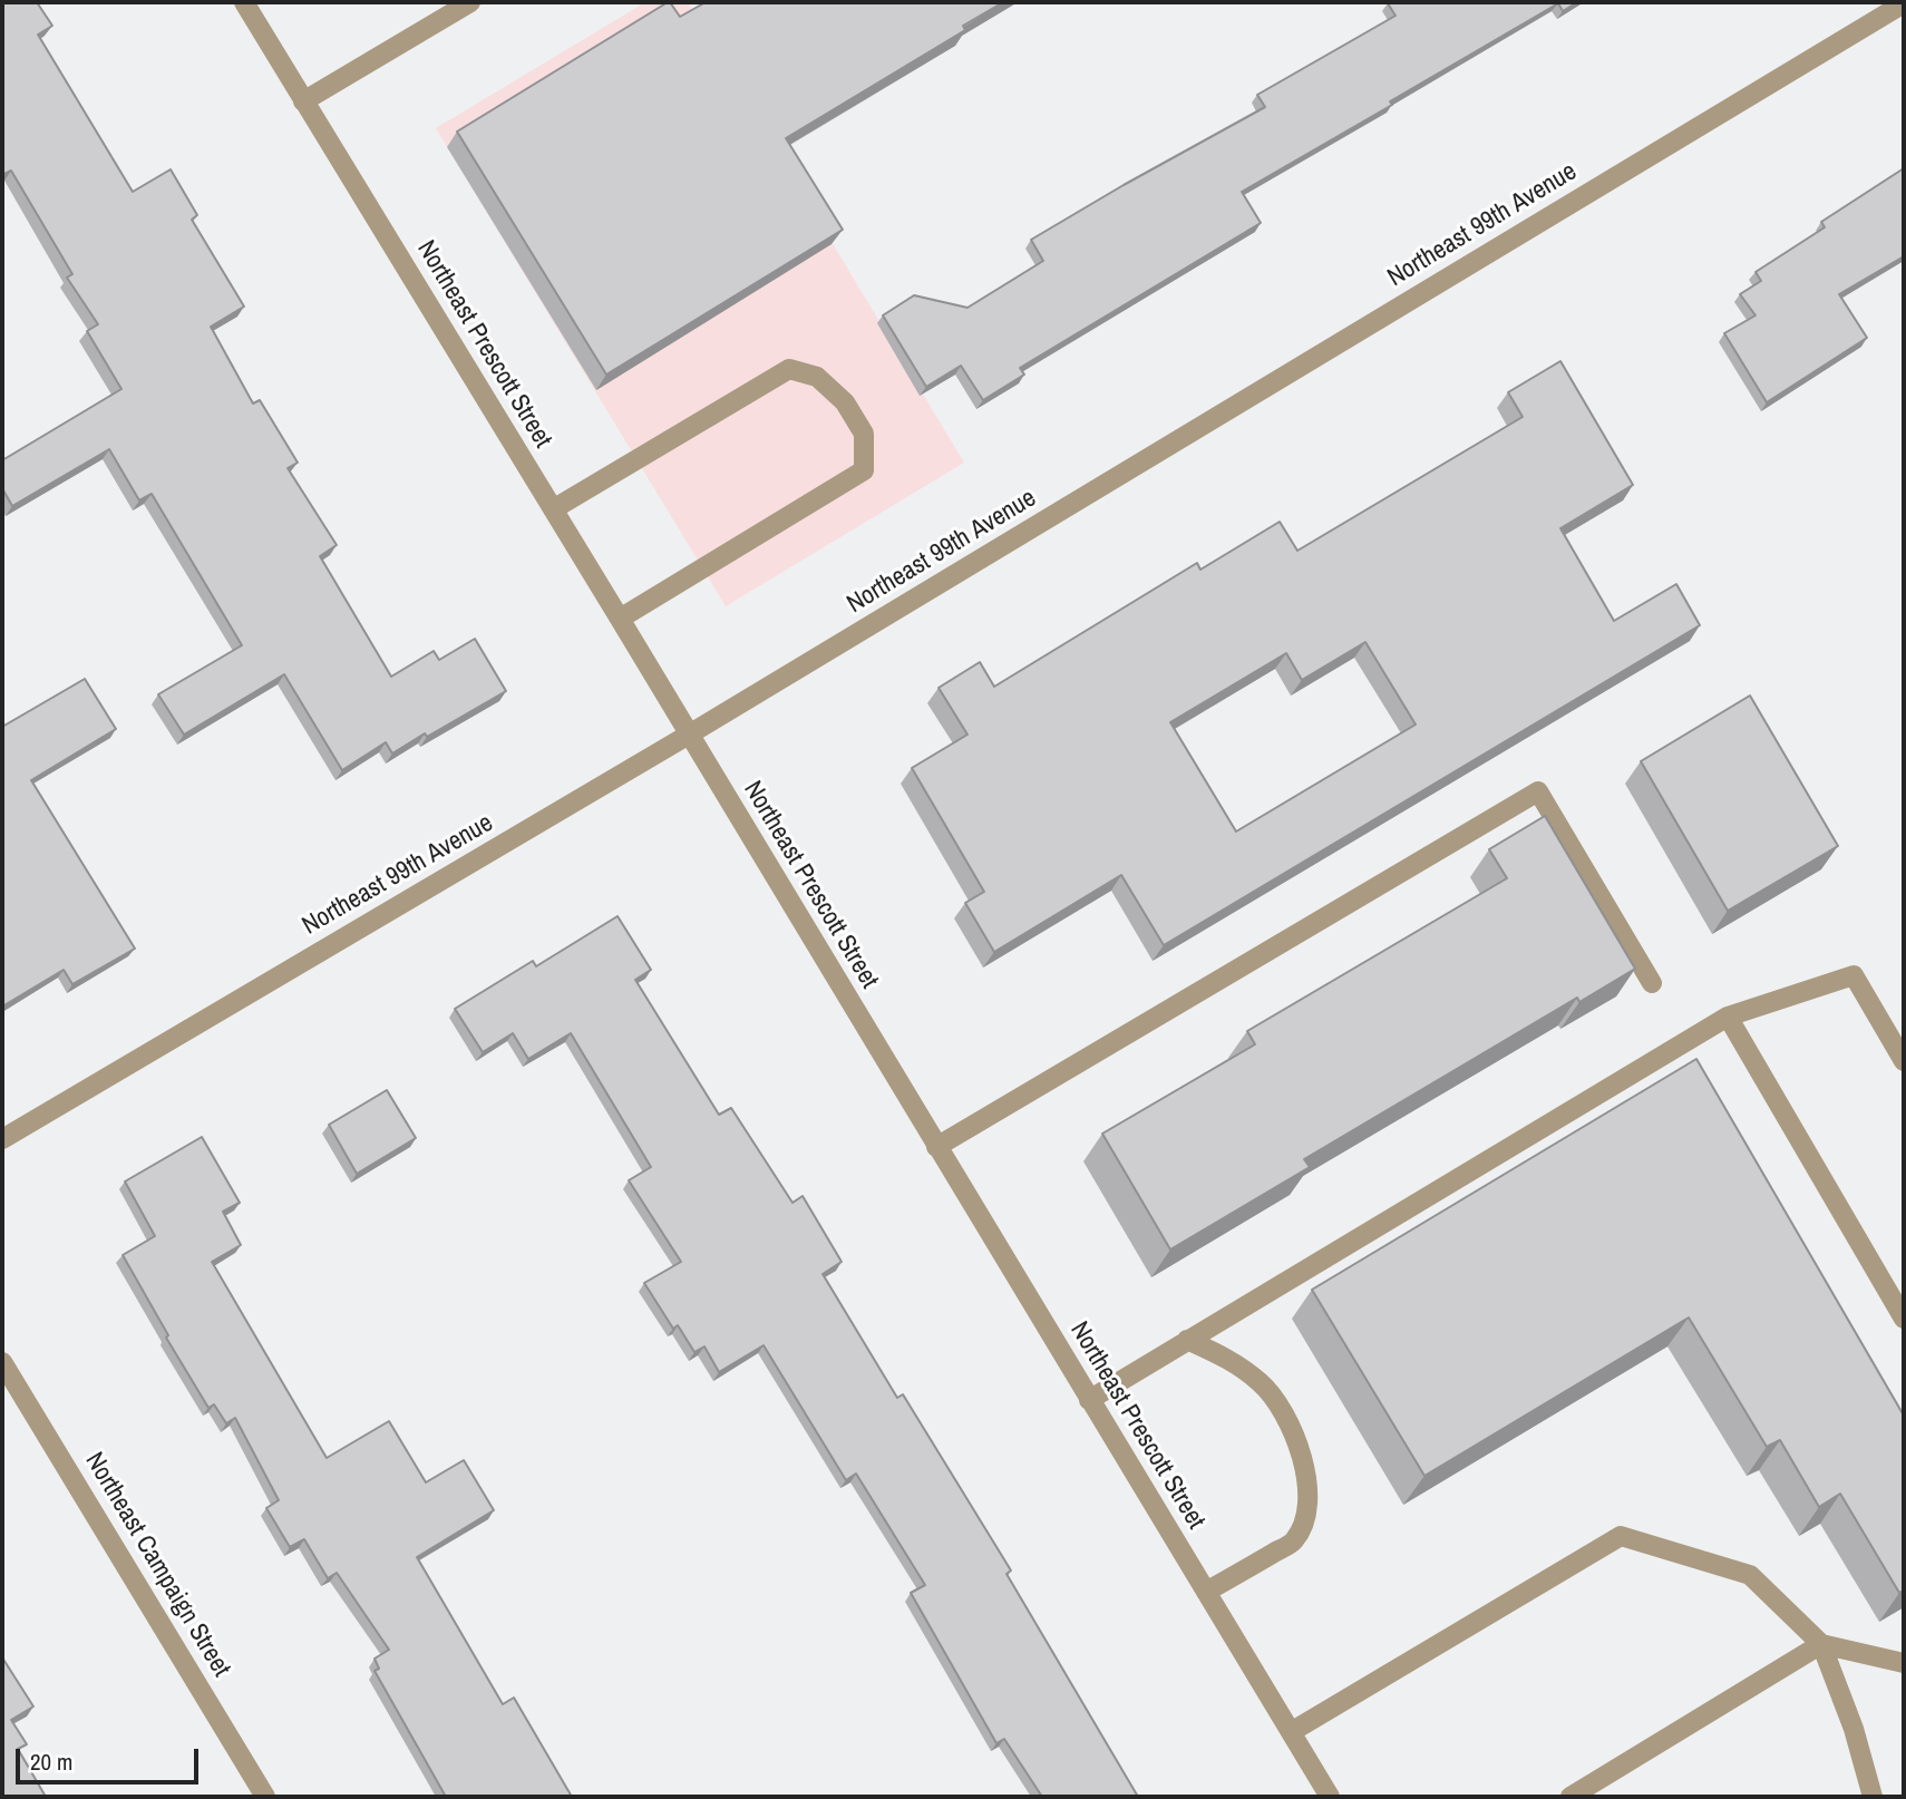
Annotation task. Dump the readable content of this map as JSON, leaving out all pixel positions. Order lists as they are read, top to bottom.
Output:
{
  "streets": {
    "street": ["Northeast 99th Avenue", "Northeast Prescott Street", "Northeast Campaign Street"]
  },
  "crossings": [
    ["Northeast 99th Avenue", "Northeast Prescott Street"]
  ],
  "scale_bar": "20 m"
}
